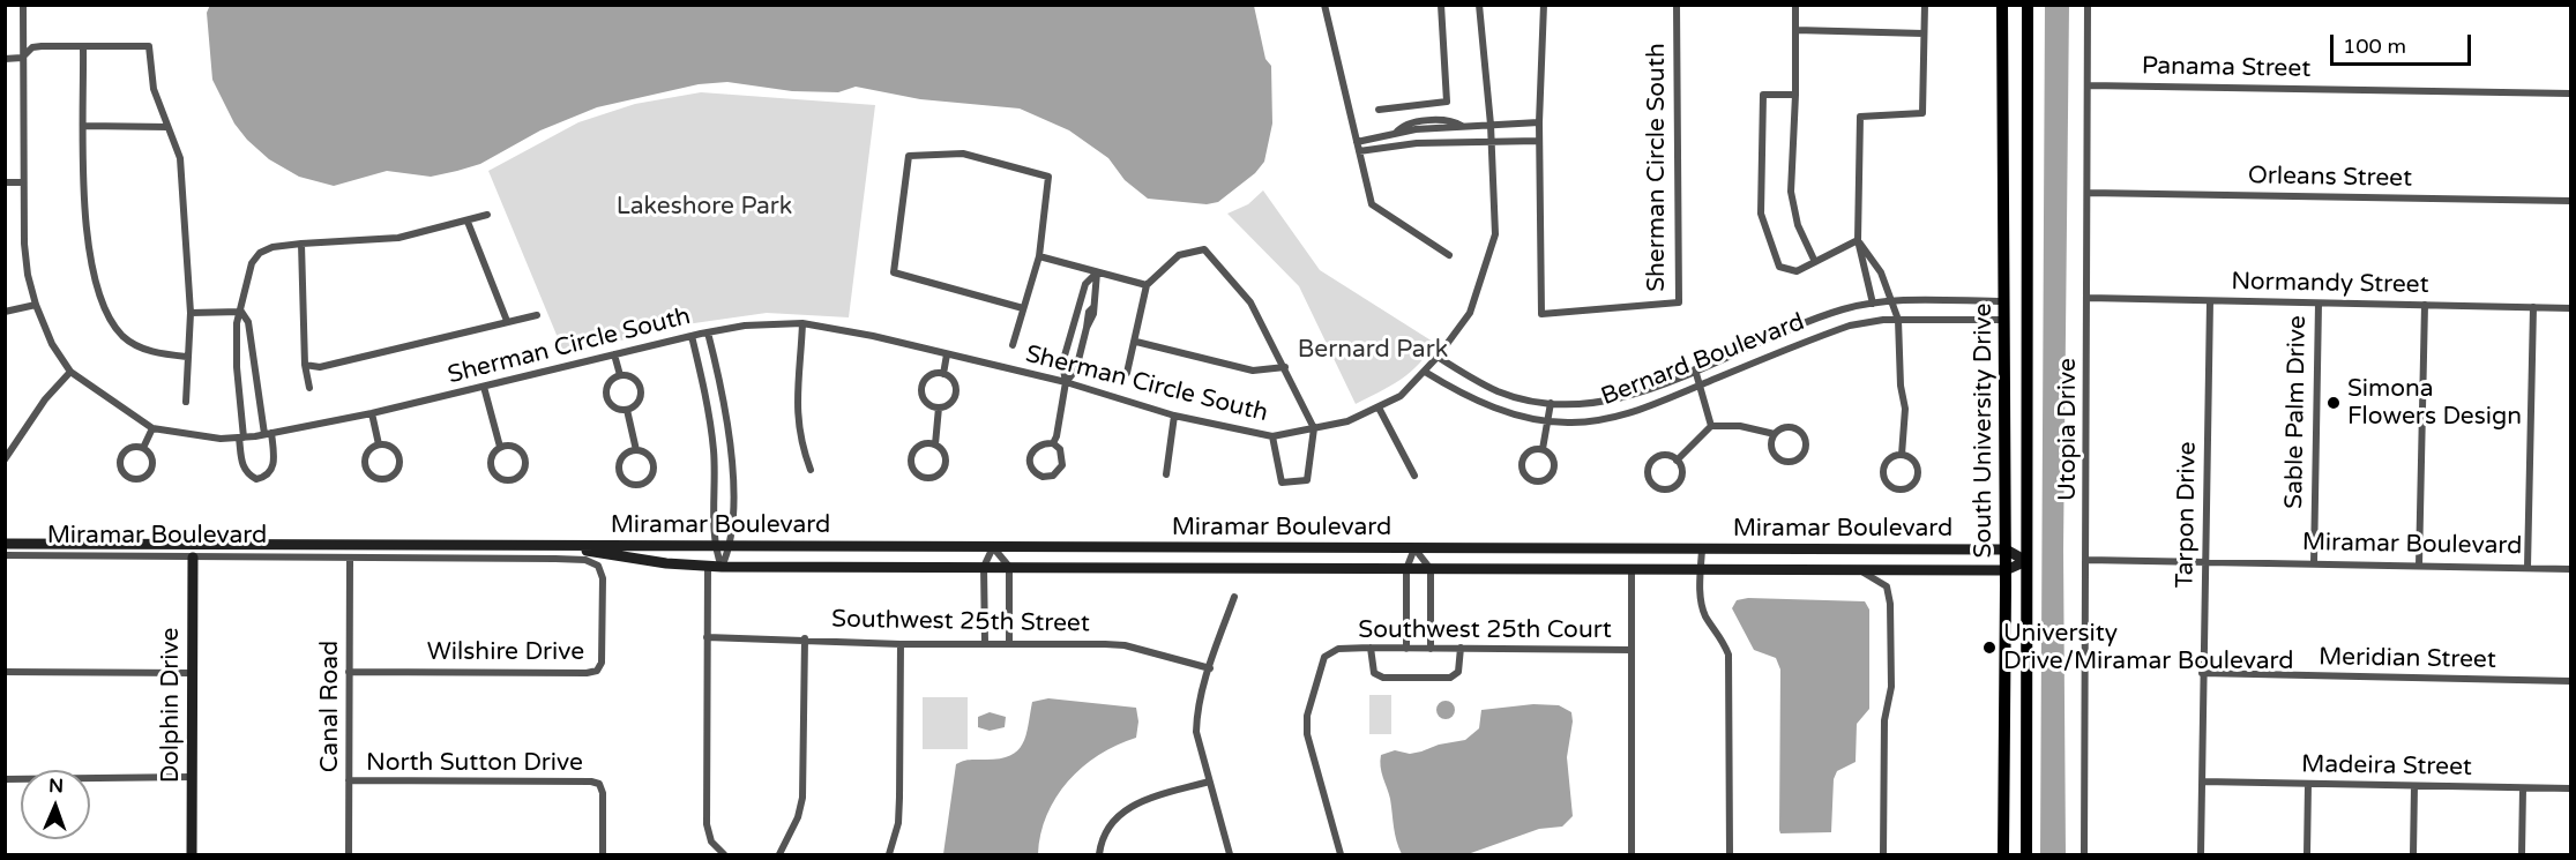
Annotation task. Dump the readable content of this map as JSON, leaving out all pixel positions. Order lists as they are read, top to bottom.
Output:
{
  "streets": {
    "main road": ["South University Drive"],
    "street": [
      "Panama Street",
      "Sherman Circle South",
      "Orleans Street",
      "Normandy Street",
      "Bernard Boulevard",
      "Sable Palm Drive",
      "Utopia Drive",
      "Tarpon Drive",
      "Miramar Boulevard",
      "Southwest 25th Street",
      "Southwest 25th Court",
      "Wilshire Drive",
      "Meridian Street",
      "Dolphin Drive",
      "Canal Road",
      "North Sutton Drive",
      "Madeira Street"
    ]
  },
  "crossings": [
    ["Panama Street", "Utopia Drive"],
    ["Sherman Circle South", "Bernard Boulevard"],
    ["Orleans Street", "Utopia Drive"],
    ["Normandy Street", "Sable Palm Drive"],
    ["Normandy Street", "Utopia Drive"],
    ["Normandy Street", "Tarpon Drive"],
    ["Bernard Boulevard", "South University Drive"],
    ["Sable Palm Drive", "Miramar Boulevard"],
    ["Utopia Drive", "Miramar Boulevard"],
    ["South University Drive", "Miramar Boulevard"],
    ["Tarpon Drive", "Miramar Boulevard"],
    ["Tarpon Drive", "Meridian Street"],
    ["Tarpon Drive", "Madeira Street"],
    ["Miramar Boulevard", "Wilshire Drive"],
    ["Miramar Boulevard", "Dolphin Drive"],
    ["Miramar Boulevard", "Canal Road"],
    ["Wilshire Drive", "Canal Road"],
    ["Canal Road", "North Sutton Drive"]
  ],
  "parks": ["Lakeshore Park", "Bernard Park"],
  "places": ["Simona Flowers Design", "University Drive/Miramar Boulevard"],
  "scale_bar": "100 m",
  "north": "top"
}
